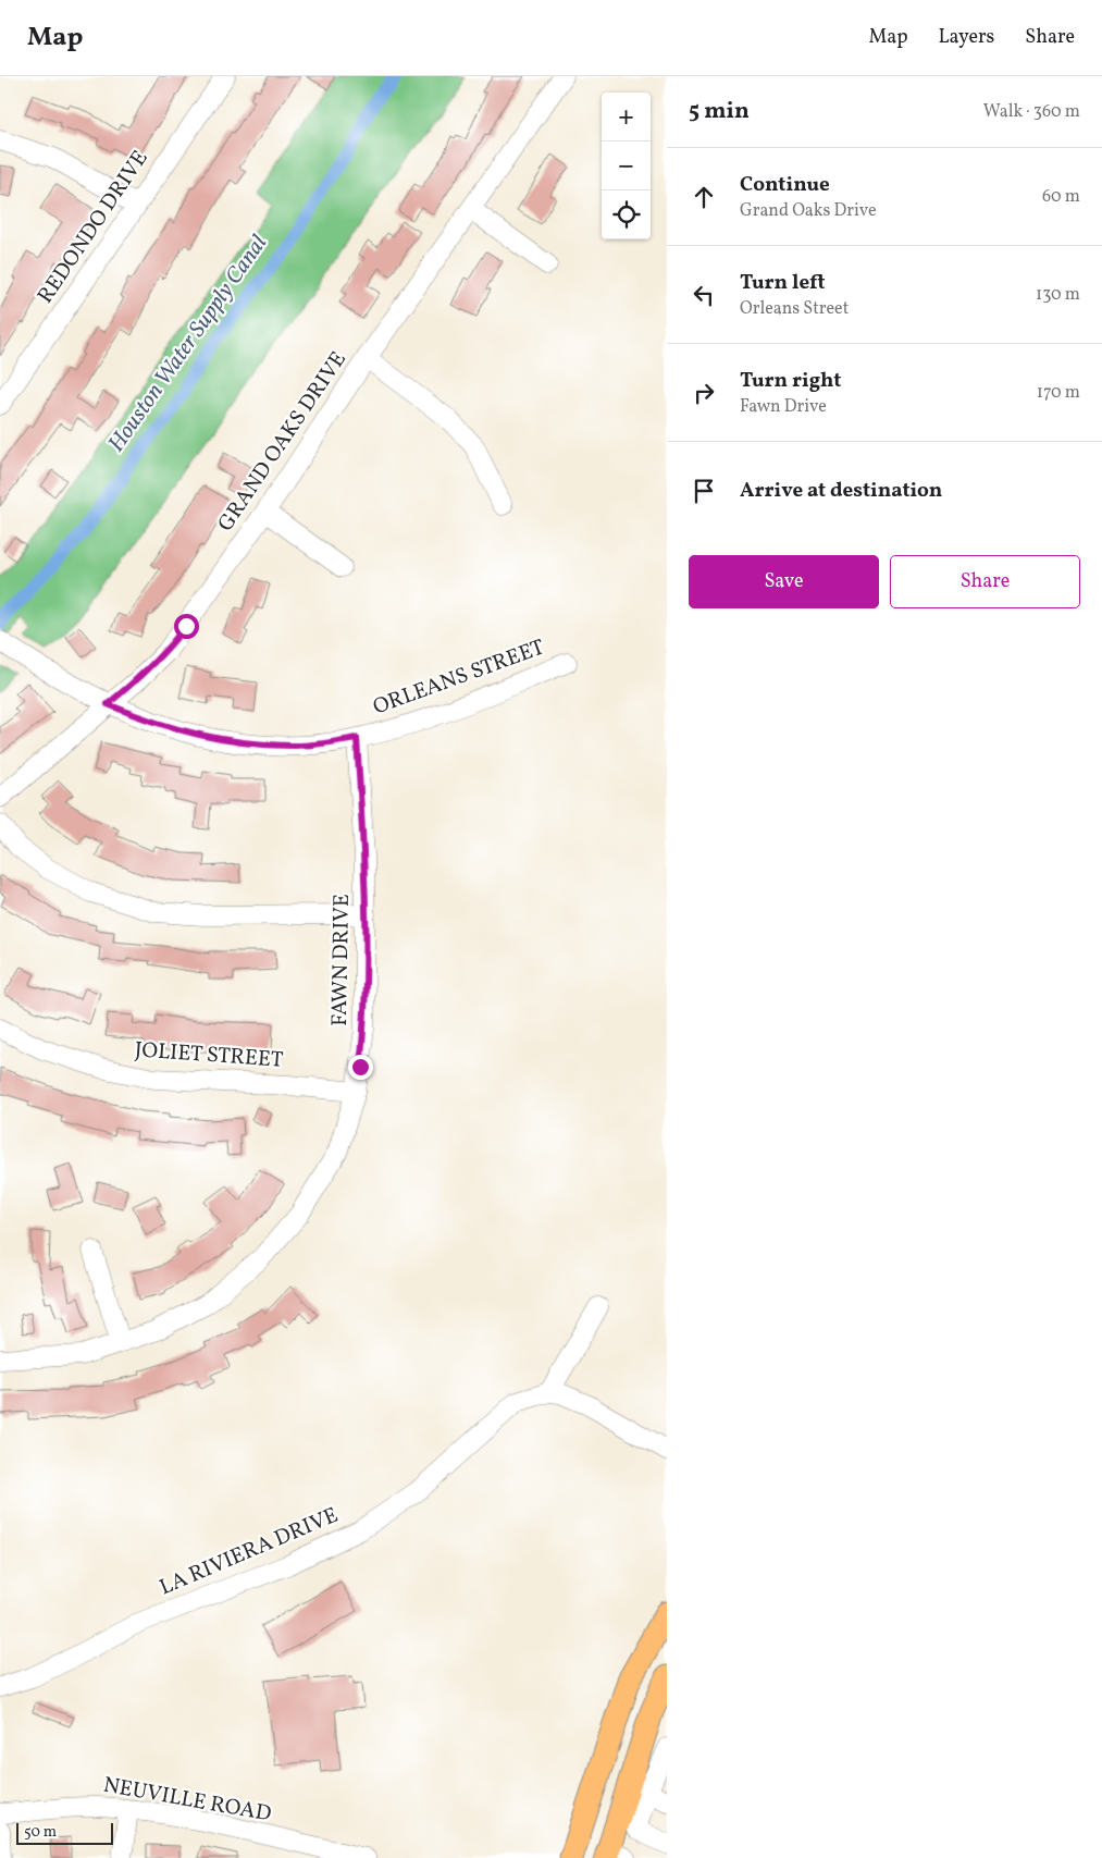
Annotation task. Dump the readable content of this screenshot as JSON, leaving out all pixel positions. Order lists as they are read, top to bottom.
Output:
{
  "streets": {
    "street": [
      "REDONDO DRIVE",
      "GRAND OAKS DRIVE",
      "ORLEANS STREET",
      "FAWN DRIVE",
      "JOLIET STREET",
      "LA RIVIERA DRIVE",
      "NEUVILLE ROAD"
    ]
  },
  "crossings": [
    ["GRAND OAKS DRIVE", "ORLEANS STREET"],
    ["ORLEANS STREET", "FAWN DRIVE"],
    ["FAWN DRIVE", "JOLIET STREET"]
  ],
  "water": ["Houston Water Supply Canal"],
  "scale_bar": "50 m",
  "page": {
    "header": "Map",
    "nav": ["Map", "Layers", "Share"],
    "heading": ["5 min", "Walk · 360 m"],
    "map_buttons": ["+", "−"],
    "list": [
      ["Continue", "Grand Oaks Drive", "60 m"],
      ["Turn left", "Orleans Street", "130 m"],
      ["Turn right", "Fawn Drive", "170 m"],
      "Arrive at destination"
    ],
    "buttons": ["Save", "Share"],
    "scale": "50 m"
  }
}
